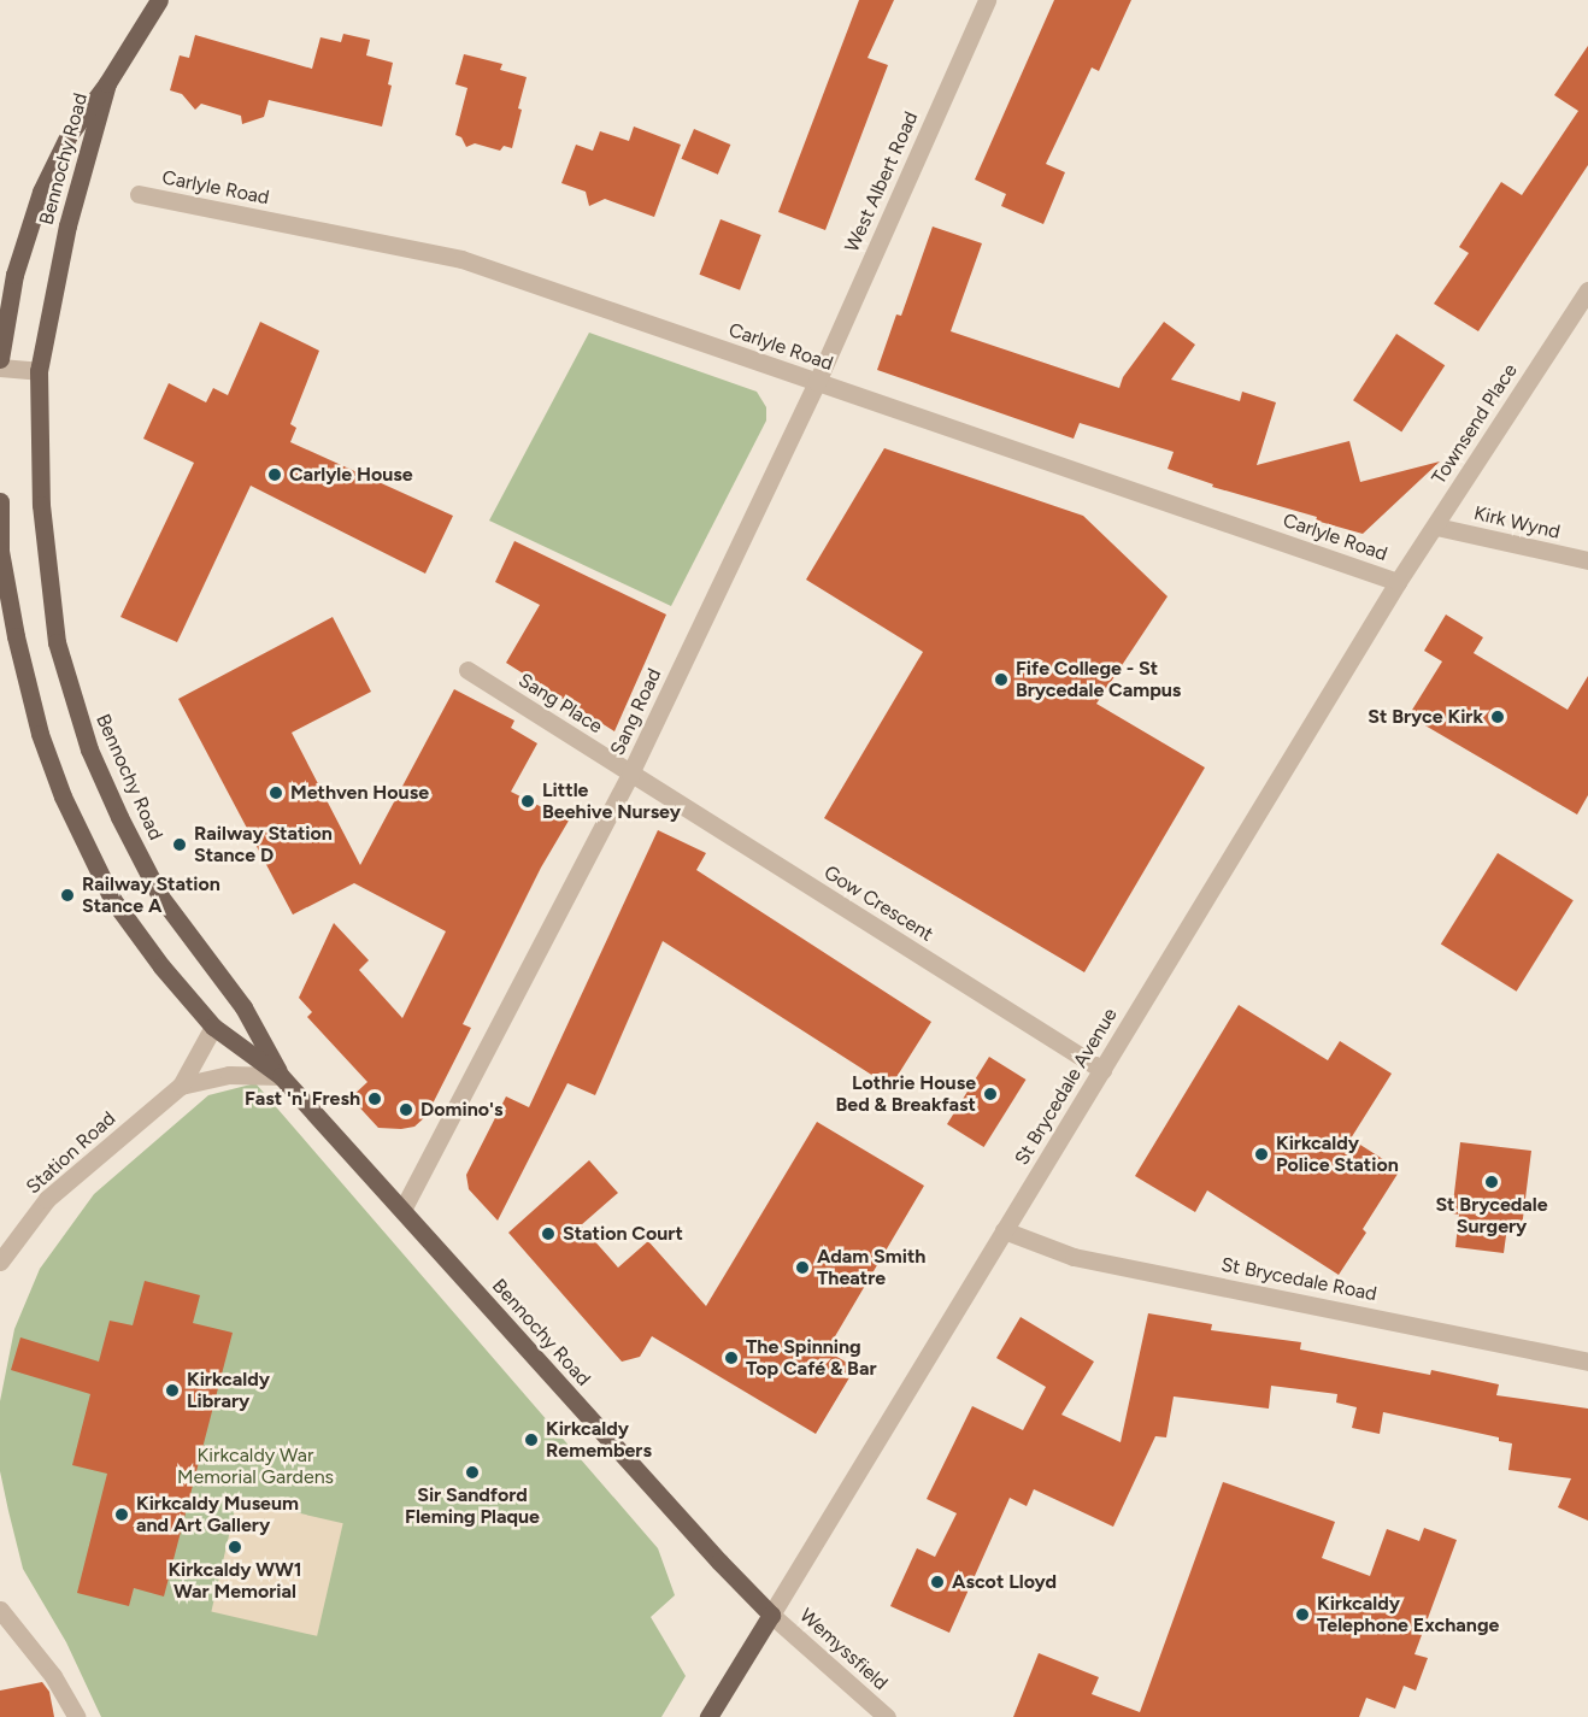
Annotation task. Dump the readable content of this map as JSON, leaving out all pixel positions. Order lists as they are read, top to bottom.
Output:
{
  "streets": {
    "main road": ["Bennochy Road"],
    "street": [
      "West Albert Road",
      "Carlyle Road",
      "Townsend Place",
      "Kirk Wynd",
      "Sang Place",
      "Sang Road",
      "Gow Crescent",
      "St Brycedale Avenue",
      "Station Road",
      "St Brycedale Road",
      "Wemyssfield"
    ]
  },
  "crossings": [
    ["Bennochy Road", "Sang Road"],
    ["Bennochy Road", "St Brycedale Avenue"],
    ["Bennochy Road", "Station Road"],
    ["Bennochy Road", "Wemyssfield"],
    ["West Albert Road", "Carlyle Road"],
    ["West Albert Road", "Sang Road"],
    ["Carlyle Road", "Townsend Place"],
    ["Carlyle Road", "Sang Road"],
    ["Carlyle Road", "St Brycedale Avenue"],
    ["Townsend Place", "Kirk Wynd"],
    ["Townsend Place", "St Brycedale Avenue"],
    ["Sang Place", "Sang Road"],
    ["Sang Place", "Gow Crescent"],
    ["Sang Road", "Gow Crescent"],
    ["Gow Crescent", "St Brycedale Avenue"],
    ["St Brycedale Avenue", "St Brycedale Road"],
    ["St Brycedale Avenue", "Wemyssfield"]
  ],
  "parks": ["Kirkcaldy War Memorial Gardens"],
  "places": [
    "Carlyle House",
    "Fife College - St Brycedale Campus",
    "St Bryce Kirk",
    "Methven House",
    "Little Beehive Nursey",
    "Railway Station Stance D",
    "Railway Station Stance A",
    "Lothrie House Bed & Breakfast",
    "Fast 'n' Fresh",
    "Domino's",
    "Kirkcaldy Police Station",
    "St Brycedale Surgery",
    "Station Court",
    "Adam Smith Theatre",
    "The Spinning Top Café & Bar",
    "Kirkcaldy Library",
    "Kirkcaldy Remembers",
    "Sir Sandford Fleming Plaque",
    "Kirkcaldy Museum and Art Gallery",
    "Kirkcaldy WW1 War Memorial",
    "Ascot Lloyd",
    "Kirkcaldy Telephone Exchange"
  ]
}
